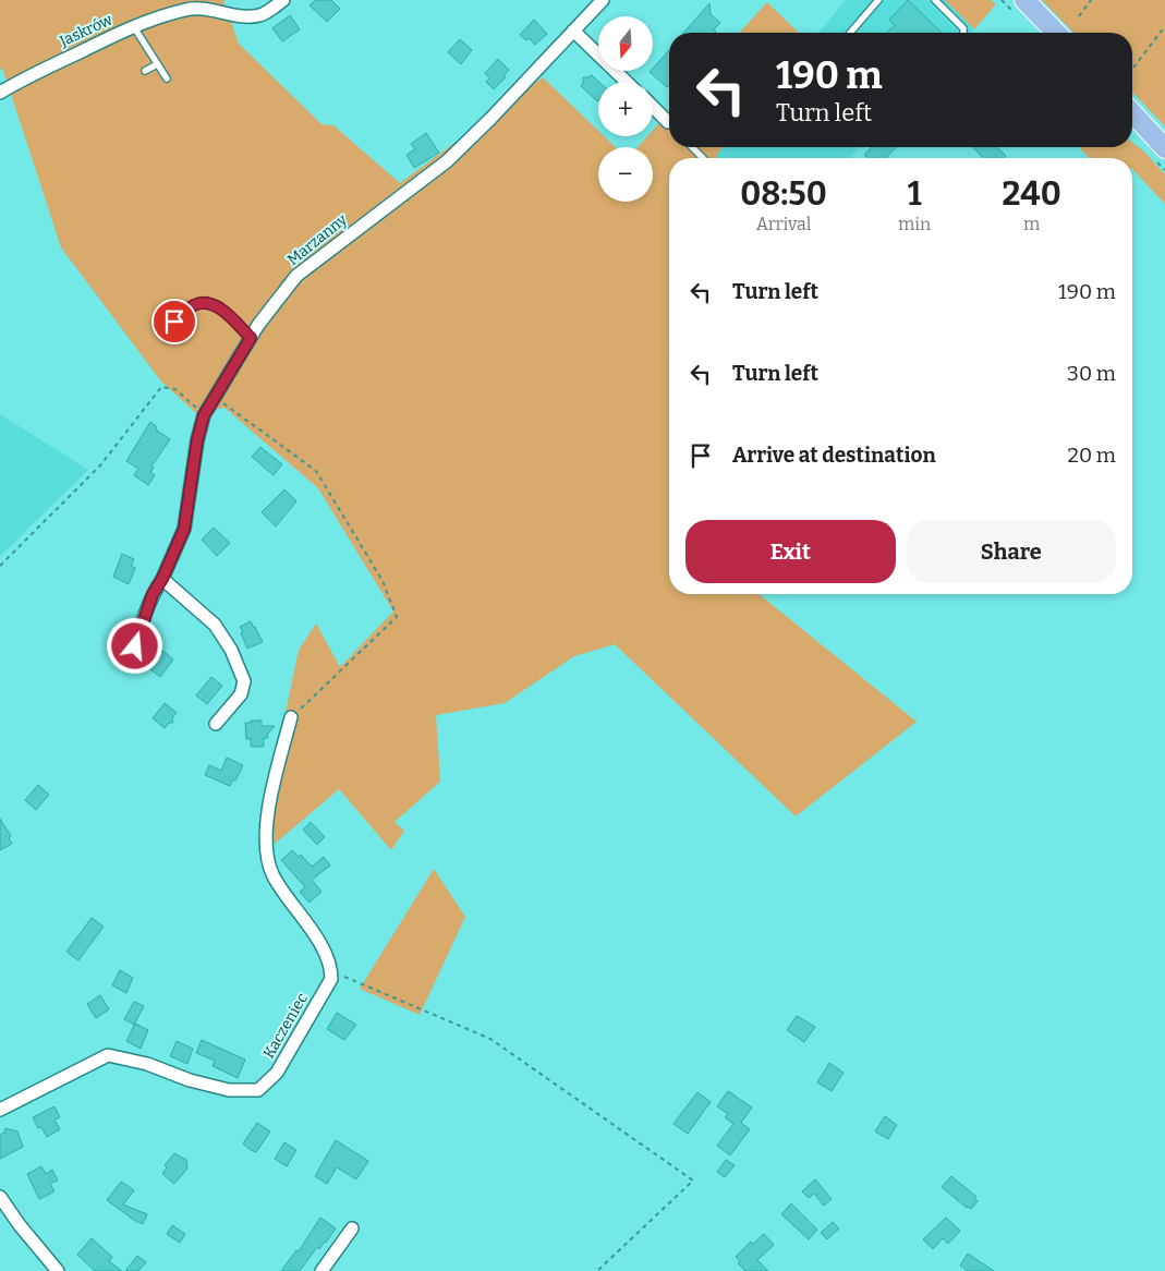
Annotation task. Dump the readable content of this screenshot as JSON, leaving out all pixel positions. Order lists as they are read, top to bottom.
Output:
{
  "streets": {
    "street": ["Jaskrów", "Marzanny", "Kaczeniec"]
  },
  "north": "bottom",
  "page": {
    "map_buttons": ["+", "−"],
    "turn": ["190 m", "Turn left"],
    "eta": [
      "08:50",
      "Arrival",
      "1",
      "min",
      "240",
      "m"
    ],
    "list": [
      {
        "name": "Turn left",
        "value": "190 m"
      },
      {
        "name": "Turn left",
        "value": "30 m"
      },
      {
        "name": "Arrive at destination",
        "value": "20 m"
      }
    ],
    "buttons": ["Exit", "Share"]
  }
}
